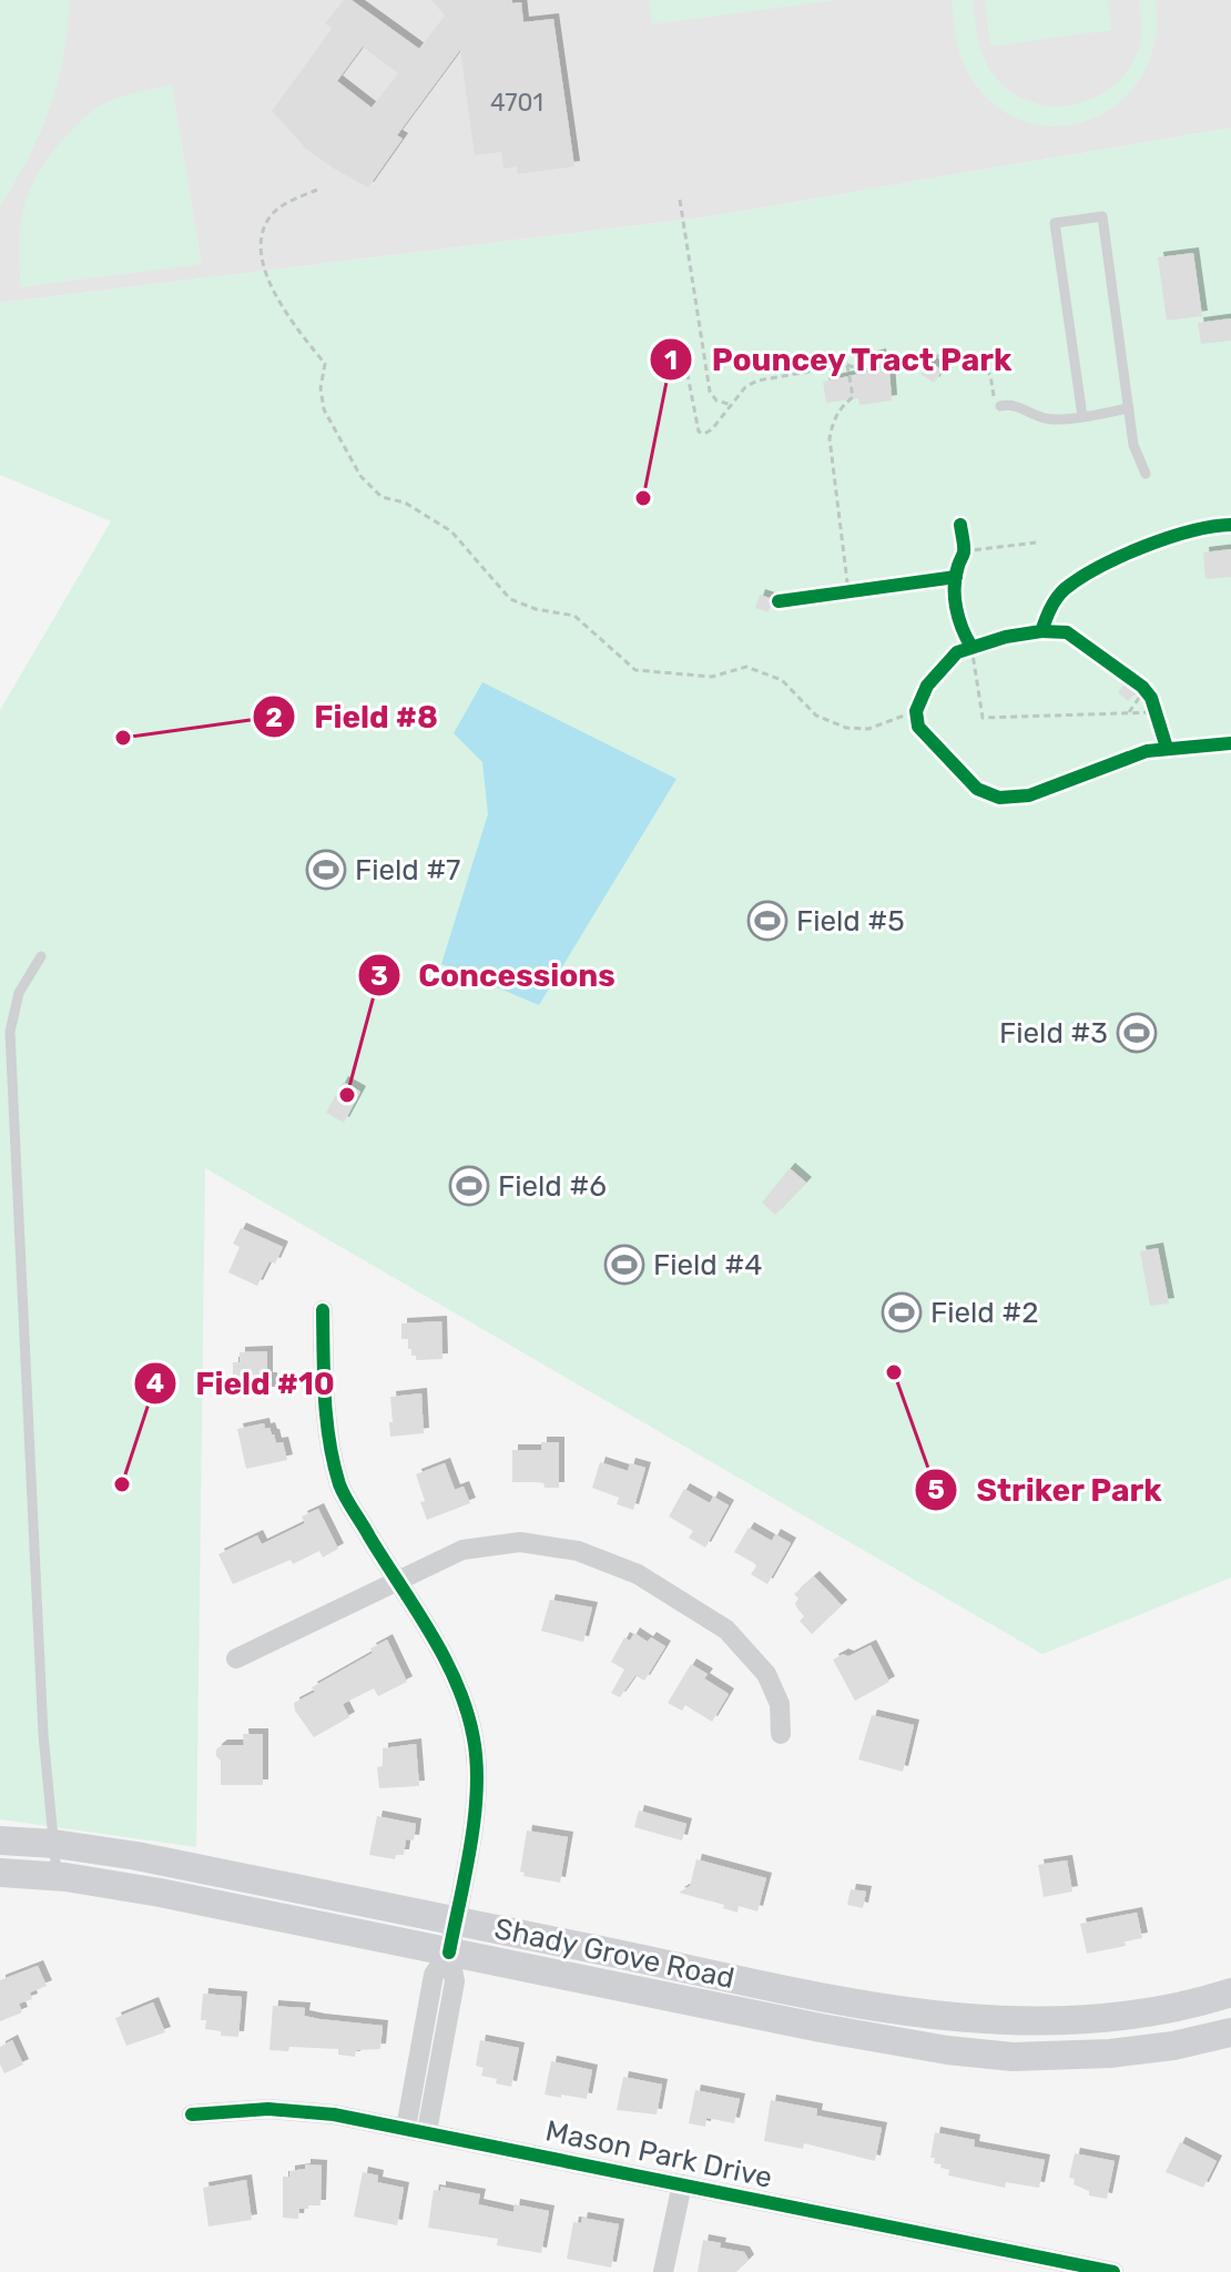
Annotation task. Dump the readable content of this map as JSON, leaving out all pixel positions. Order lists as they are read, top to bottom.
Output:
{
  "streets": {
    "main road": ["Shady Grove Road"],
    "street": ["Mason Park Drive"]
  },
  "places": {
    "other": [
      "Pouncey Tract Park",
      "Field #8",
      "Concessions",
      "Striker Park",
      "Field #10"
    ],
    "sports": [
      "Field #7",
      "Field #5",
      "Field #3",
      "Field #6",
      "Field #4",
      "Field #2"
    ]
  },
  "house_numbers": ["4701"]
}
